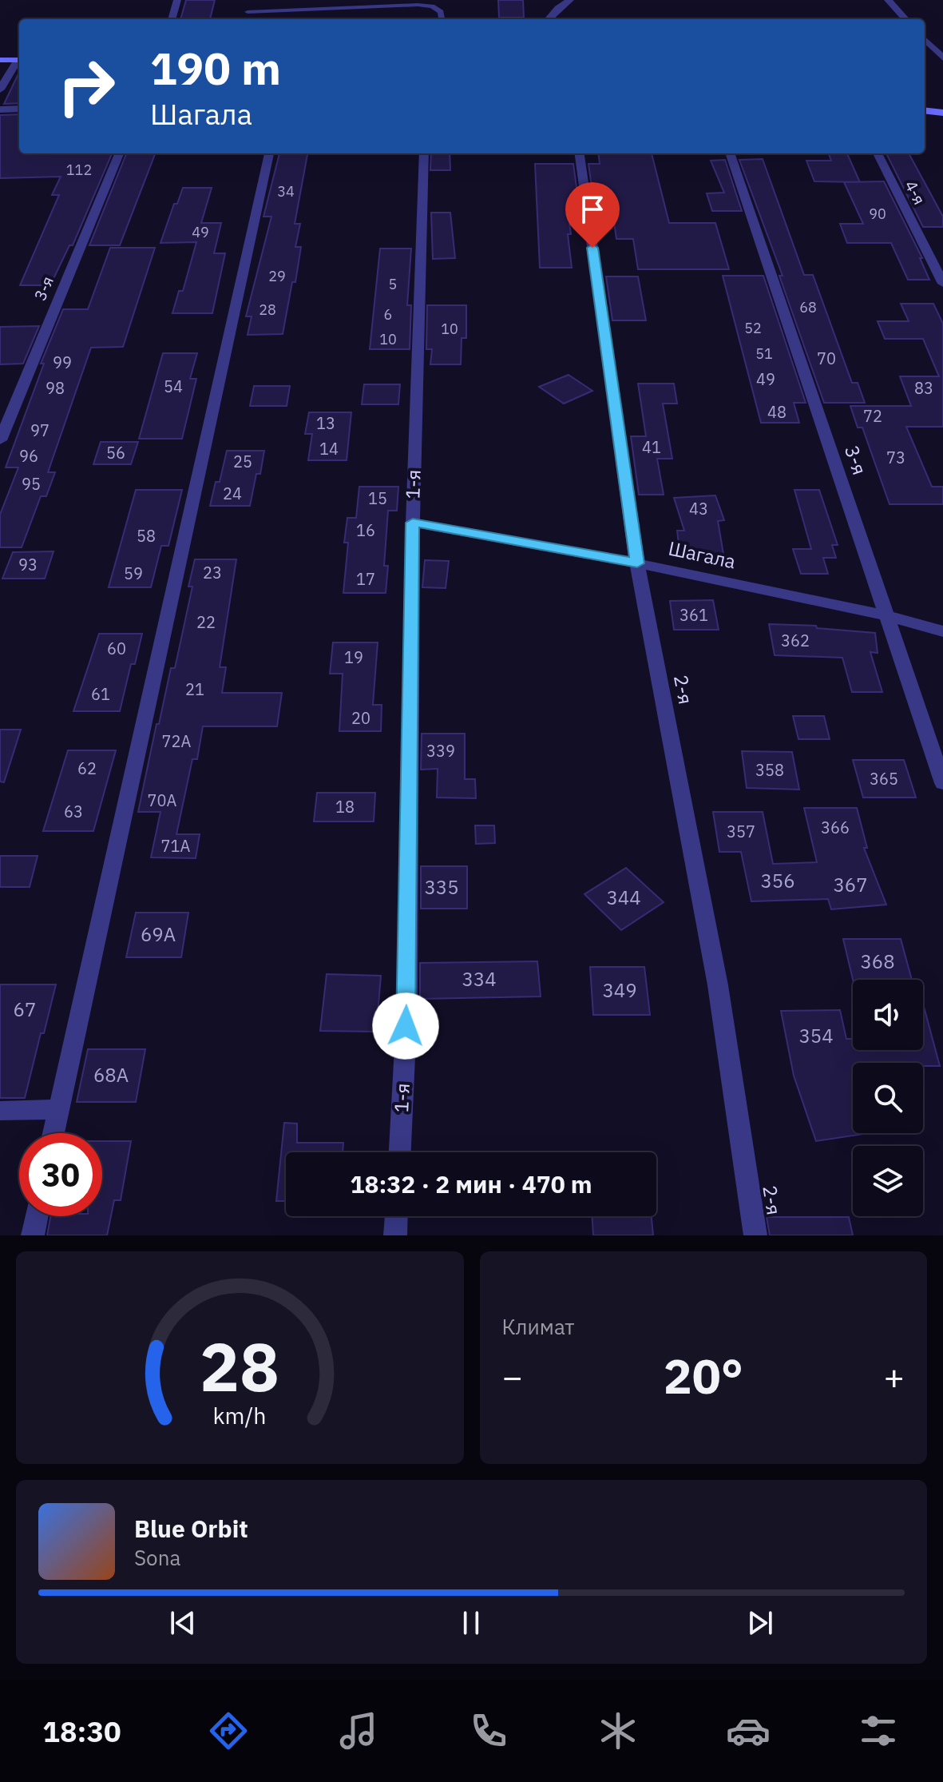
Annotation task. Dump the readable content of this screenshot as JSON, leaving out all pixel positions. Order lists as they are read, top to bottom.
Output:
{
  "streets": {
    "street": [
      "4-я",
      "3-я",
      "1-я",
      "Шагала",
      "2-я"
    ]
  },
  "crossings": [
    ["3-я", "Шагала"],
    ["1-я", "Шагала"],
    ["Шагала", "2-я"]
  ],
  "house_numbers": [
    "112",
    "34",
    "90",
    "49",
    "29",
    "5",
    "68",
    "28",
    "6",
    "52",
    "10",
    "10",
    "51",
    "70",
    "99",
    "49",
    "54",
    "98",
    "83",
    "48",
    "72",
    "13",
    "97",
    "41",
    "14",
    "56",
    "96",
    "73",
    "25",
    "95",
    "24",
    "15",
    "43",
    "16",
    "58",
    "93",
    "23",
    "59",
    "17",
    "361",
    "22",
    "362",
    "60",
    "19",
    "21",
    "61",
    "20",
    "72А",
    "339",
    "62",
    "358",
    "365",
    "70А",
    "18",
    "63",
    "366",
    "357",
    "71А",
    "356",
    "367",
    "335",
    "344",
    "69А",
    "368",
    "334",
    "349",
    "67",
    "354",
    "68А"
  ],
  "page": {
    "turn": ["190 m", "Шагала"],
    "limit": "30",
    "trip": "18:32 · 2 мин · 470 m",
    "tile": "Климат",
    "heat": ["−", "20°", "+"],
    "song": ["Blue Orbit", "Sona"],
    "tabs": "18:30",
    "gauge": ["28", "km/h"]
  }
}
